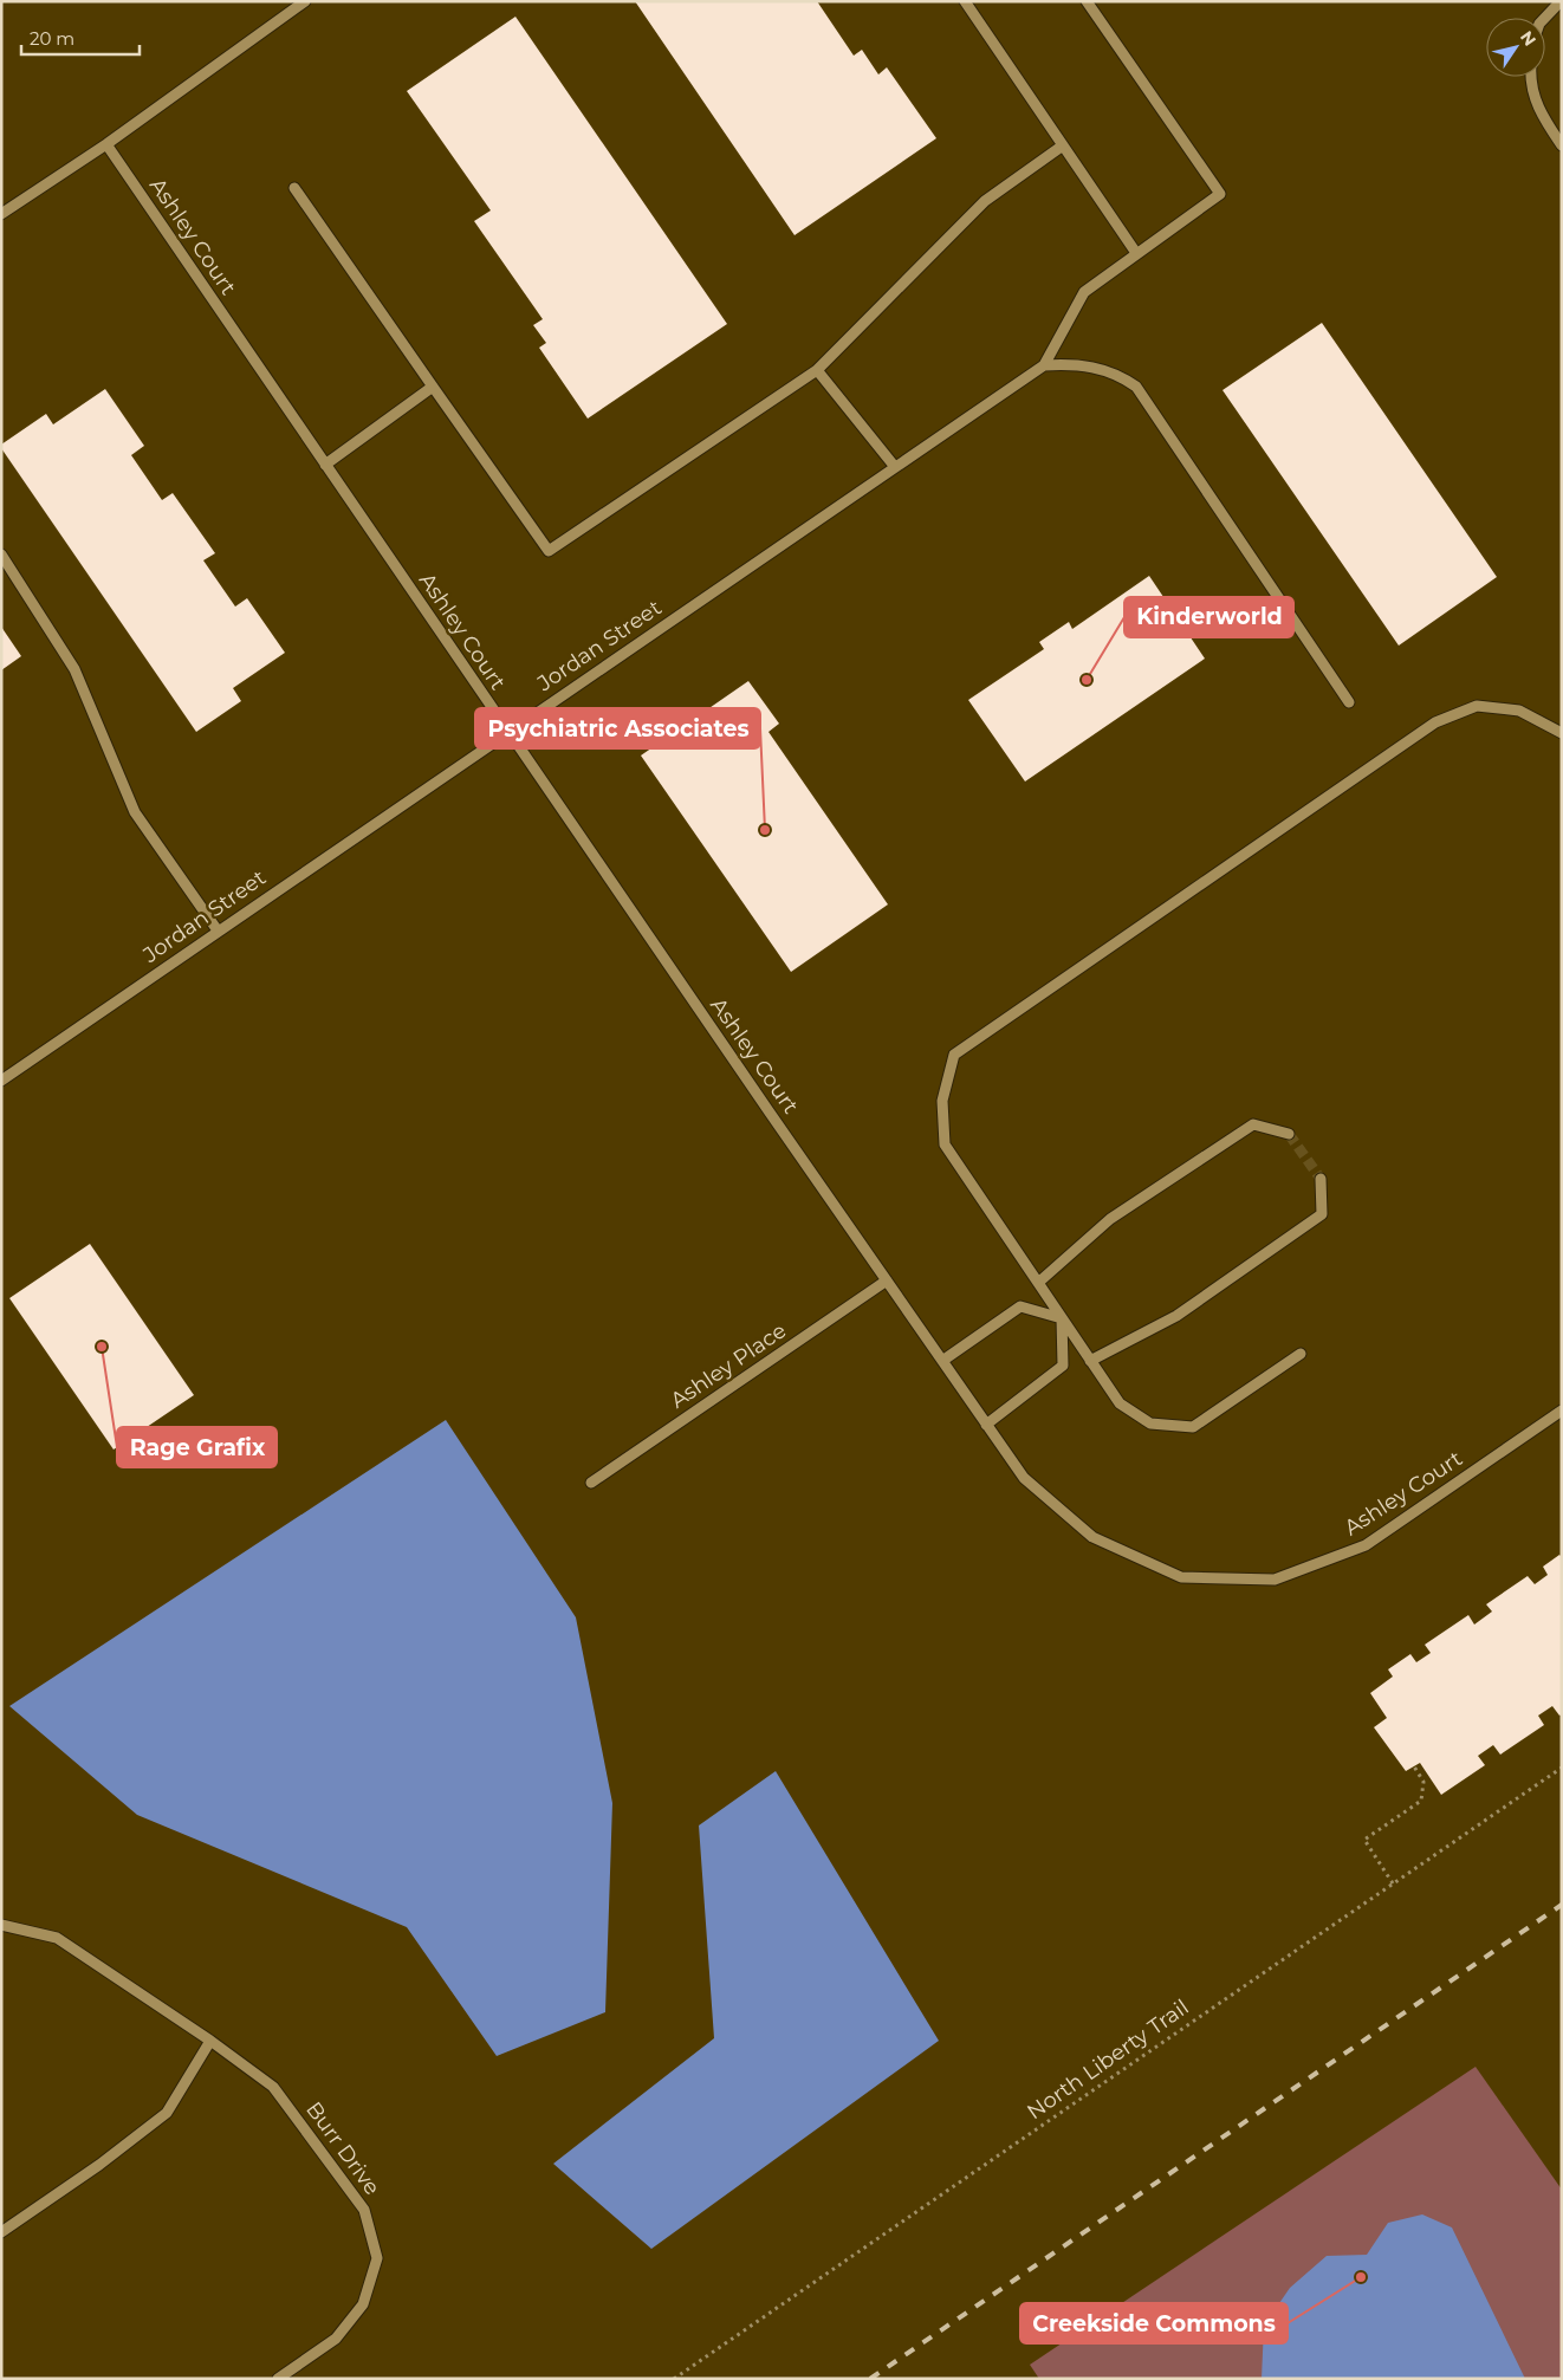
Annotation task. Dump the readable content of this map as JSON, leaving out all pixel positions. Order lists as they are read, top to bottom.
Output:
{
  "streets": {
    "street": [
      "Ashley Court",
      "Jordan Street",
      "Ashley Place",
      "Burr Drive"
    ],
    "path": ["North Liberty Trail"]
  },
  "crossings": [
    ["Ashley Court", "Jordan Street"],
    ["Ashley Court", "Ashley Place"]
  ],
  "places": [
    "Kinderworld",
    "Psychiatric Associates",
    "Rage Grafix",
    "Creekside Commons"
  ],
  "scale_bar": "20 m",
  "north": "top right"
}
